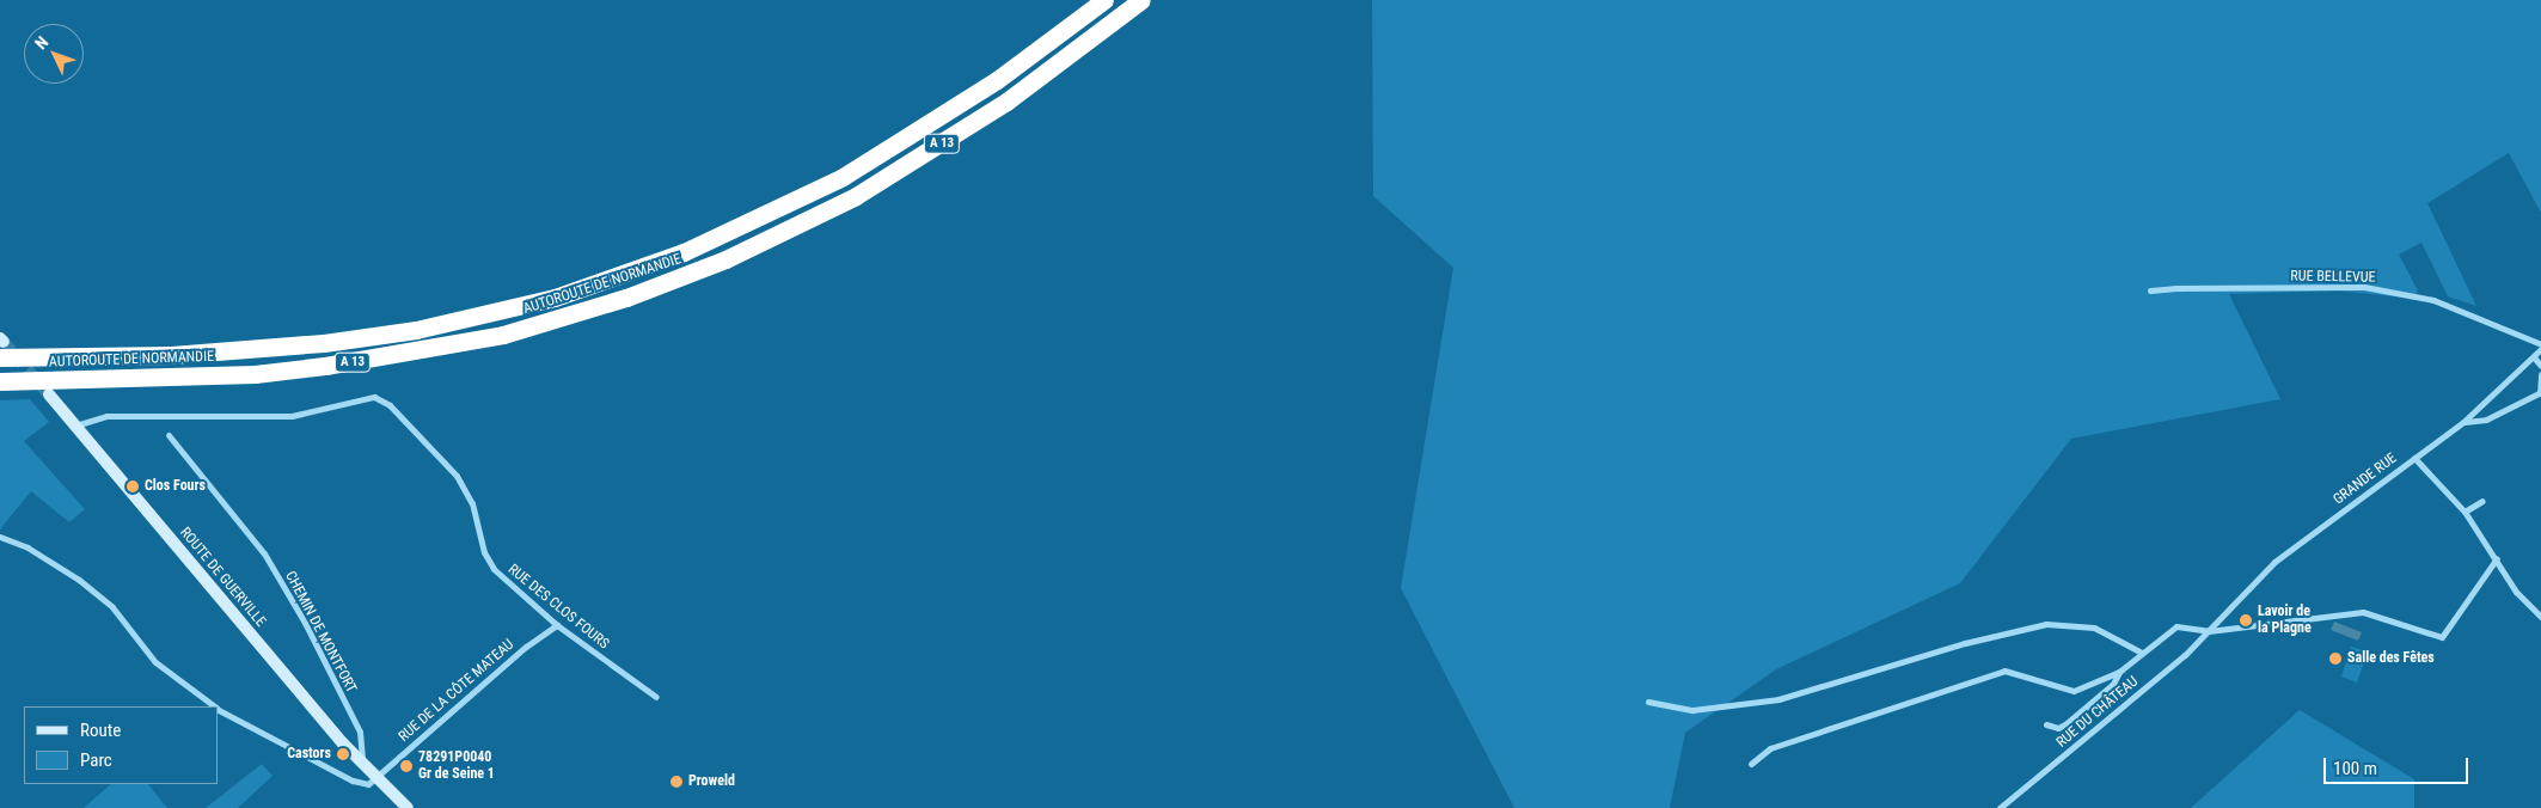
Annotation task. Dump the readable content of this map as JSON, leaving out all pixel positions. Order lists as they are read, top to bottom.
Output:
{
  "streets": {
    "highway": ["A 13", "AUTOROUTE DE NORMANDIE"],
    "street": [
      "RUE BELLEVUE",
      "GRANDE RUE",
      "ROUTE DE GUERVILLE",
      "RUE DES CLOS FOURS",
      "CHEMIN DE MONTFORT",
      "RUE DE LA CÔTE MATEAU",
      "RUE DU CHÂTEAU"
    ]
  },
  "crossings": [
    ["GRANDE RUE", "RUE DU CHÂTEAU"],
    ["ROUTE DE GUERVILLE", "RUE DES CLOS FOURS"],
    ["ROUTE DE GUERVILLE", "CHEMIN DE MONTFORT"],
    ["ROUTE DE GUERVILLE", "RUE DE LA CÔTE MATEAU"],
    ["RUE DES CLOS FOURS", "RUE DE LA CÔTE MATEAU"]
  ],
  "places": [
    "Clos Fours",
    "Lavoir de la Plagne",
    "Salle des Fêtes",
    "Castors",
    "78291P0040 Gr de Seine 1",
    "Proweld"
  ],
  "legend": ["Route", "Parc"],
  "scale_bar": "100 m",
  "north": "top left"
}
